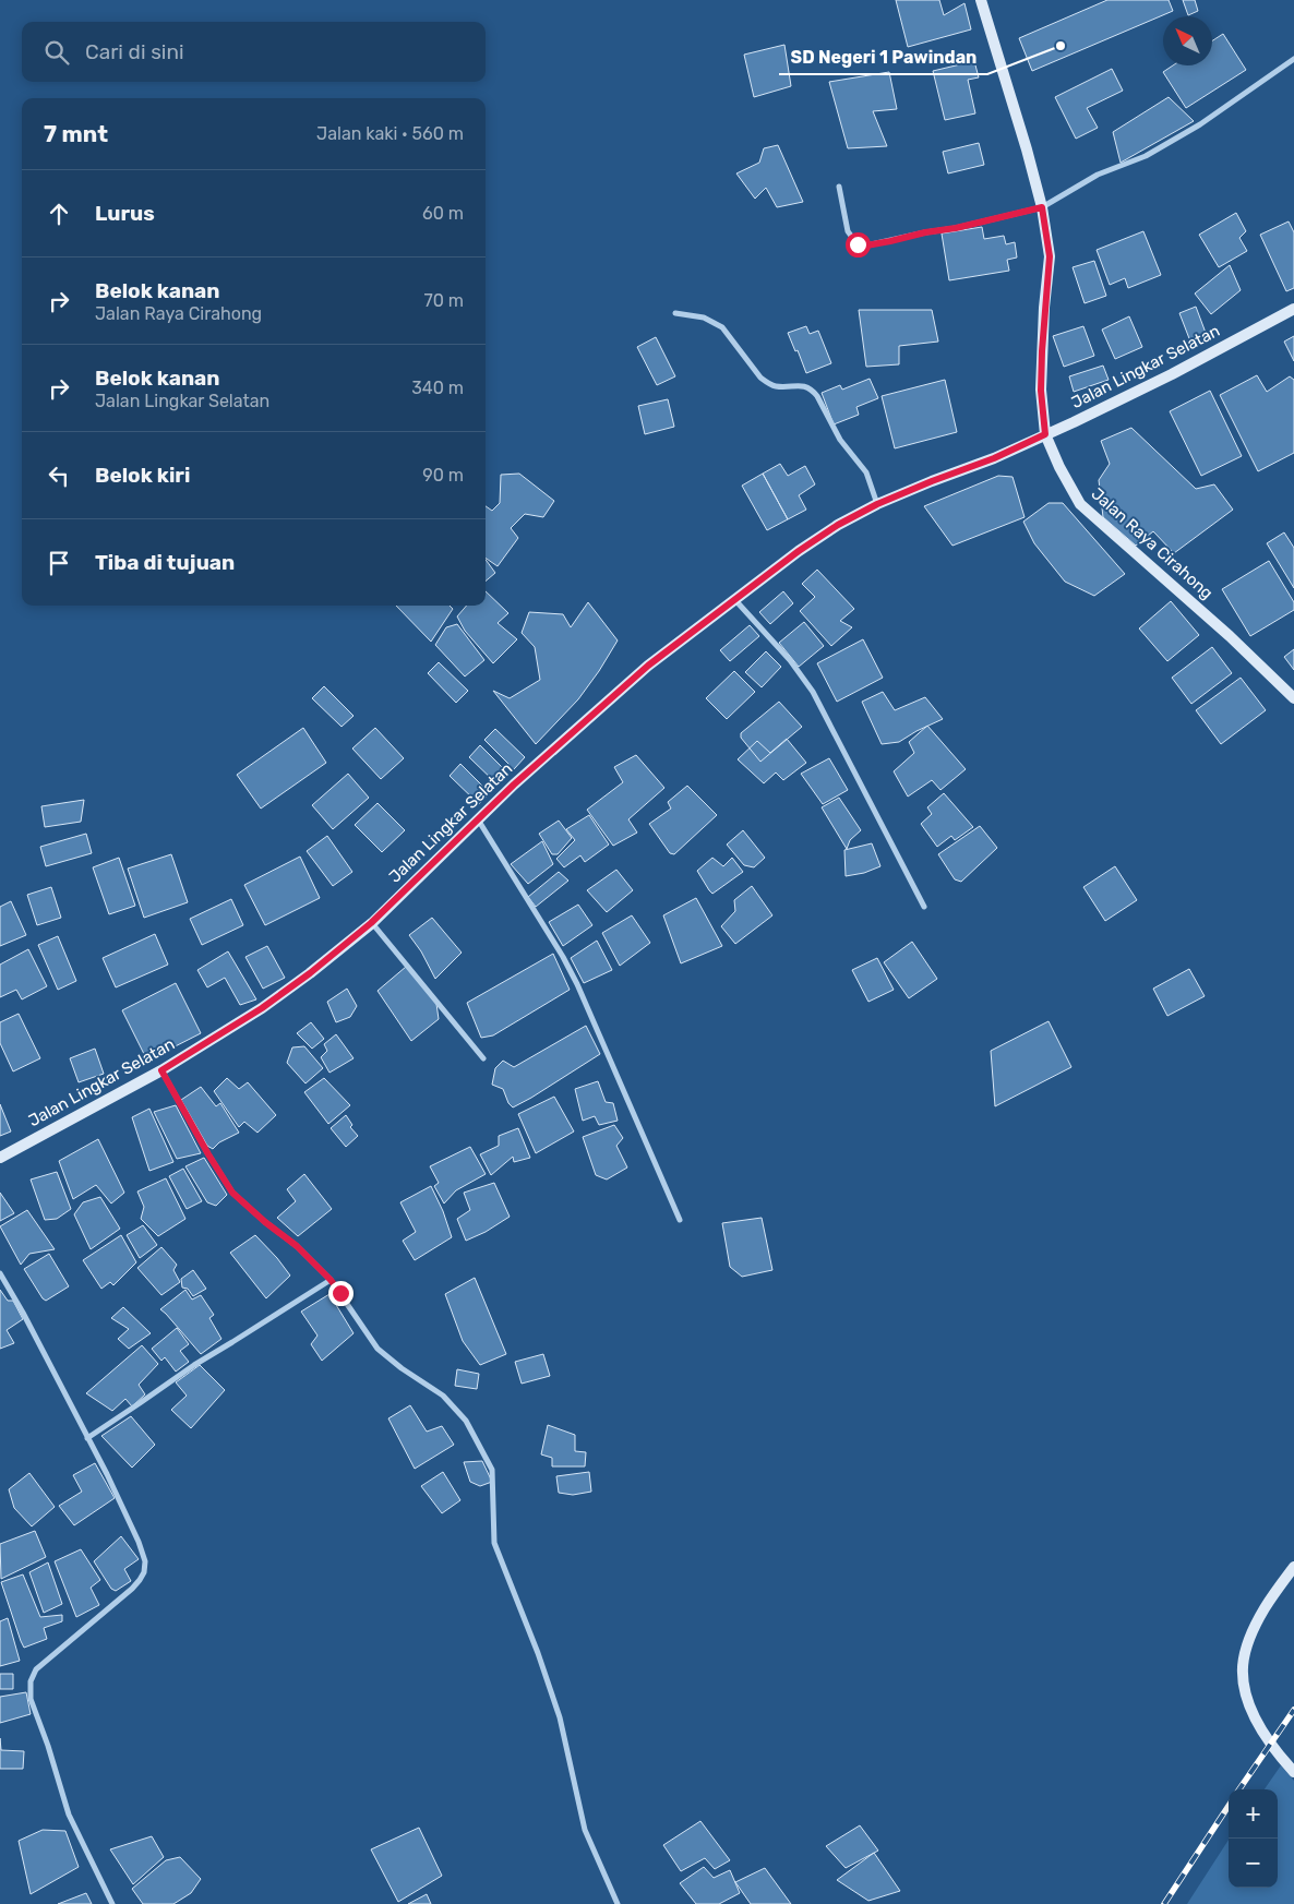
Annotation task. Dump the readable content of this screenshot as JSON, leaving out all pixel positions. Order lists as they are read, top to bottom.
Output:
{
  "streets": {
    "street": ["Jalan Lingkar Selatan", "Jalan Raya Cirahong"]
  },
  "crossings": [
    ["Jalan Lingkar Selatan", "Jalan Raya Cirahong"]
  ],
  "places": ["SD Negeri 1 Pawindan"],
  "north": "top left",
  "page": {
    "search": "Cari di sini",
    "heading": ["7 mnt", "Jalan kaki · 560 m"],
    "list": [
      ["Lurus", "60 m"],
      ["Belok kanan", "Jalan Raya Cirahong", "70 m"],
      ["Belok kanan", "Jalan Lingkar Selatan", "340 m"],
      ["Belok kiri", "90 m"],
      "Tiba di tujuan"
    ],
    "map_buttons": ["+", "−"]
  }
}
